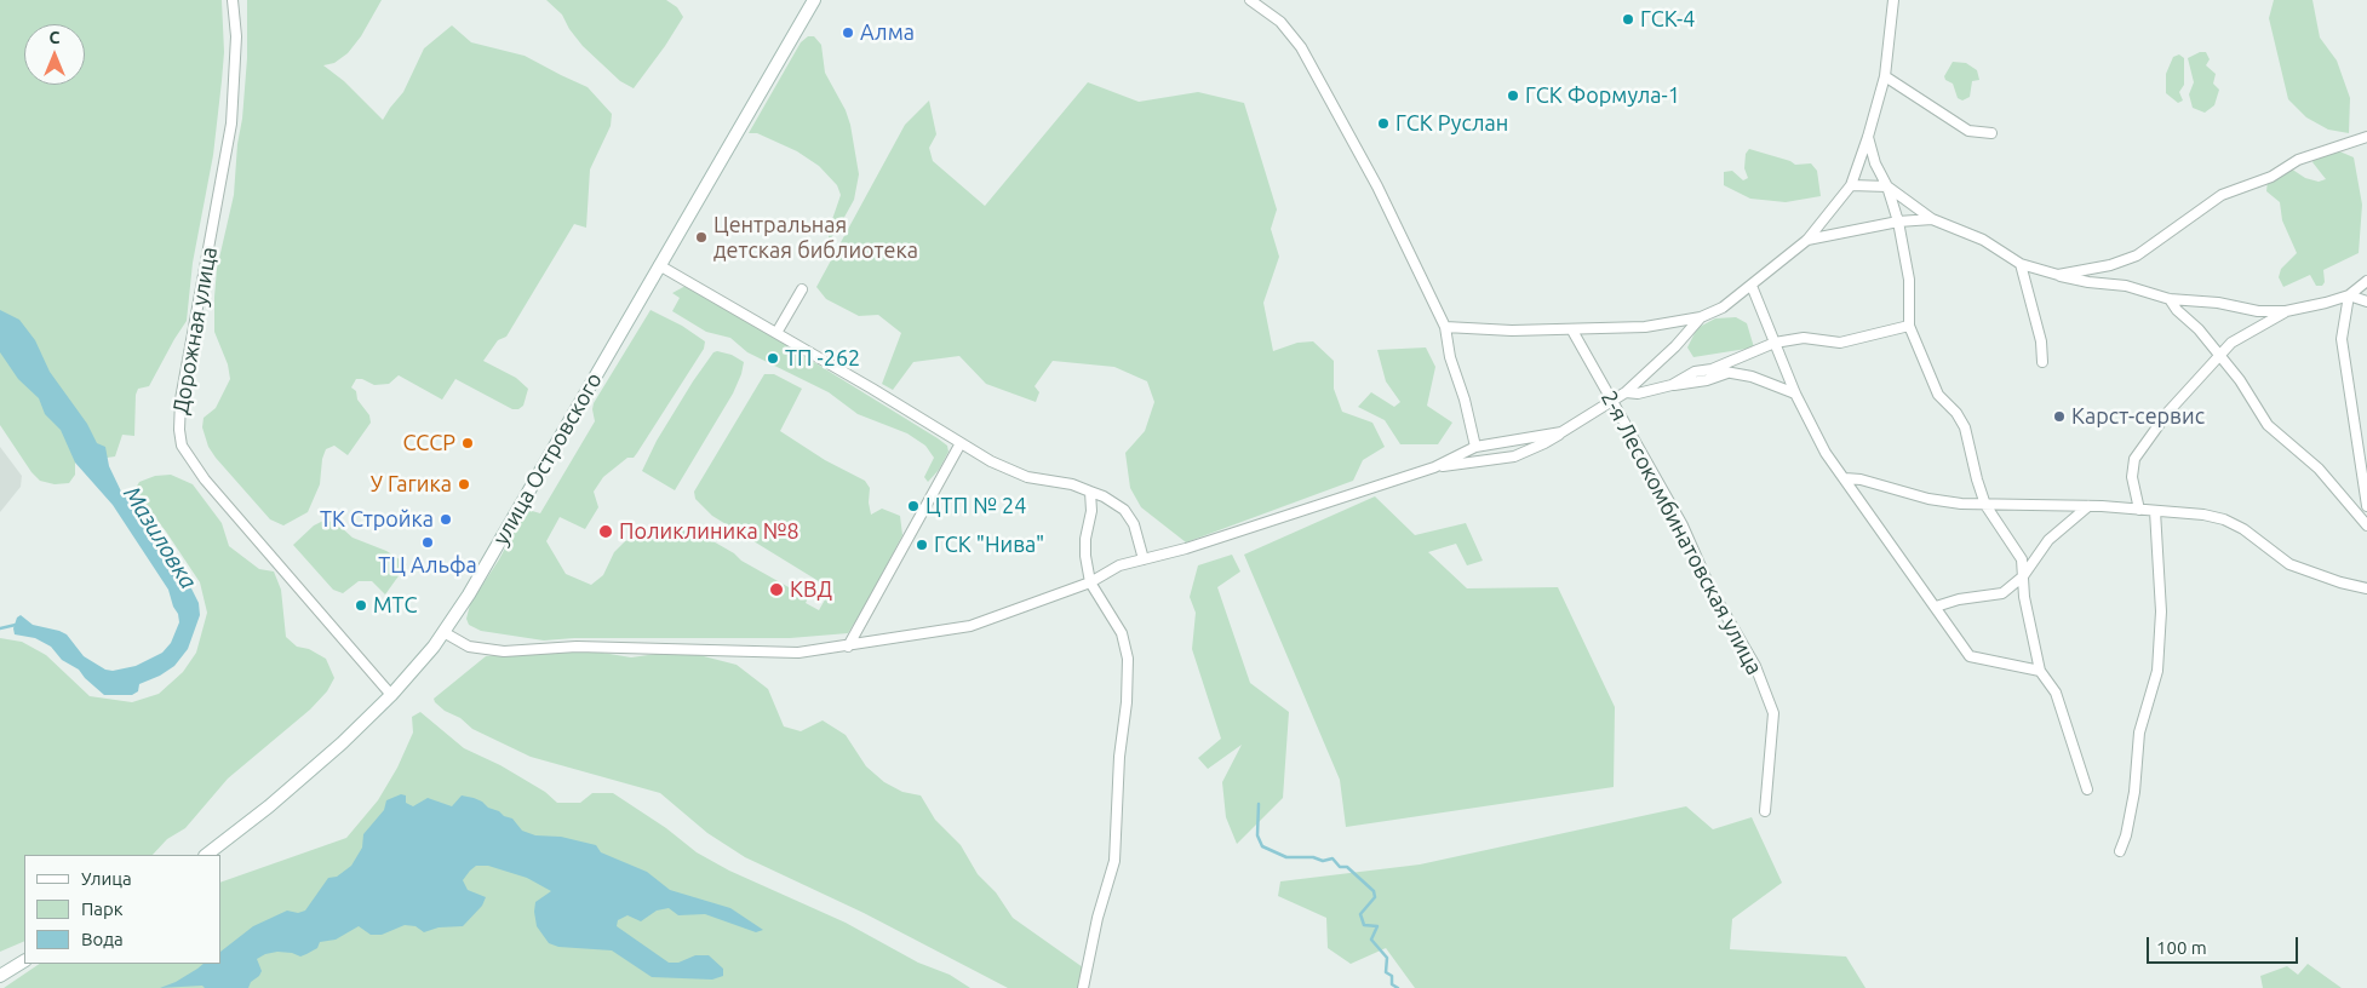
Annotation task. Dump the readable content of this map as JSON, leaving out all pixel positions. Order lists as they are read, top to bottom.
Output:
{
  "streets": {
    "main road": ["улица Островского"],
    "street": ["Дорожная улица", "2-я Лесокомбинатовская улица"]
  },
  "crossings": [
    ["Дорожная улица", "улица Островского"]
  ],
  "water": ["Мазиловка"],
  "places": [
    "ГСК-4",
    "Алма",
    "ГСК Формула-1",
    "ГСК Руслан",
    "Центральная детская библиотека",
    "ТП -262",
    "Карст-сервис",
    "СССР",
    "У Гагика",
    "ЦТП № 24",
    "ТК Стройка",
    "Поликлиника №8",
    "ТЦ Альфа",
    "ГСК \"Нива\"",
    "КВД",
    "МТС"
  ],
  "legend": ["Улица", "Парк", "Вода"],
  "scale_bar": "100 m",
  "north": "top"
}
